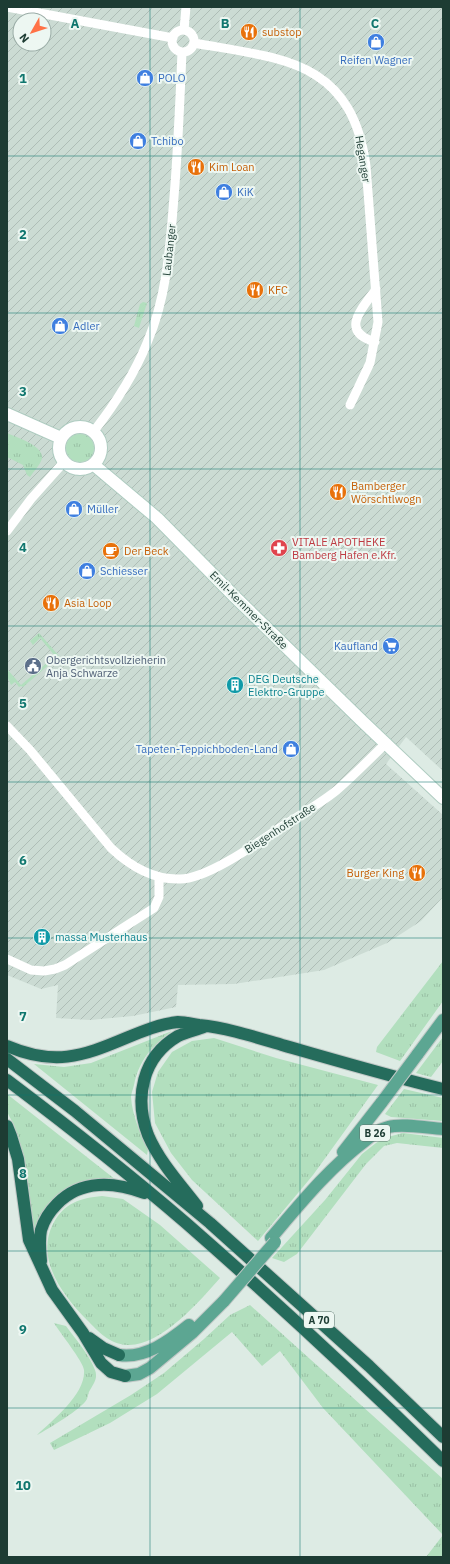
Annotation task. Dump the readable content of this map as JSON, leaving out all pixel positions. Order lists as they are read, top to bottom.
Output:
{
  "streets": {
    "highway": ["A 70"],
    "main road": ["B 26"],
    "street": [
      "Heganger",
      "Laubanger",
      "Emil-Kemmer-Straße",
      "Biegenhofstraße"
    ]
  },
  "crossings": [
    ["Heganger", "Laubanger"],
    ["Laubanger", "Emil-Kemmer-Straße"],
    ["Emil-Kemmer-Straße", "Biegenhofstraße"]
  ],
  "places": {
    "restaurant": [
      "substop",
      "Kim Loan",
      "KFC",
      "Bamberger Wörschtlwogn",
      "Asia Loop",
      "Burger King"
    ],
    "shop": [
      "Reifen Wagner",
      "POLO",
      "Tchibo",
      "KiK",
      "Adler",
      "Müller",
      "Schiesser",
      "Tapeten-Teppichboden-Land"
    ],
    "pharmacy": ["VITALE APOTHEKE Bamberg Hafen e.Kfr."],
    "cafe": ["Der Beck"],
    "supermarket": ["Kaufland"],
    "public building": ["Obergerichtsvollzieherin Anja Schwarze"],
    "building": ["DEG Deutsche Elektro-Gruppe", "massa Musterhaus"]
  },
  "north": "bottom left",
  "grid": {
    "columns": ["A", "B", "C"],
    "rows": [
      "1",
      "2",
      "3",
      "4",
      "5",
      "6",
      "7",
      "8",
      "9",
      "10"
    ]
  }
}
